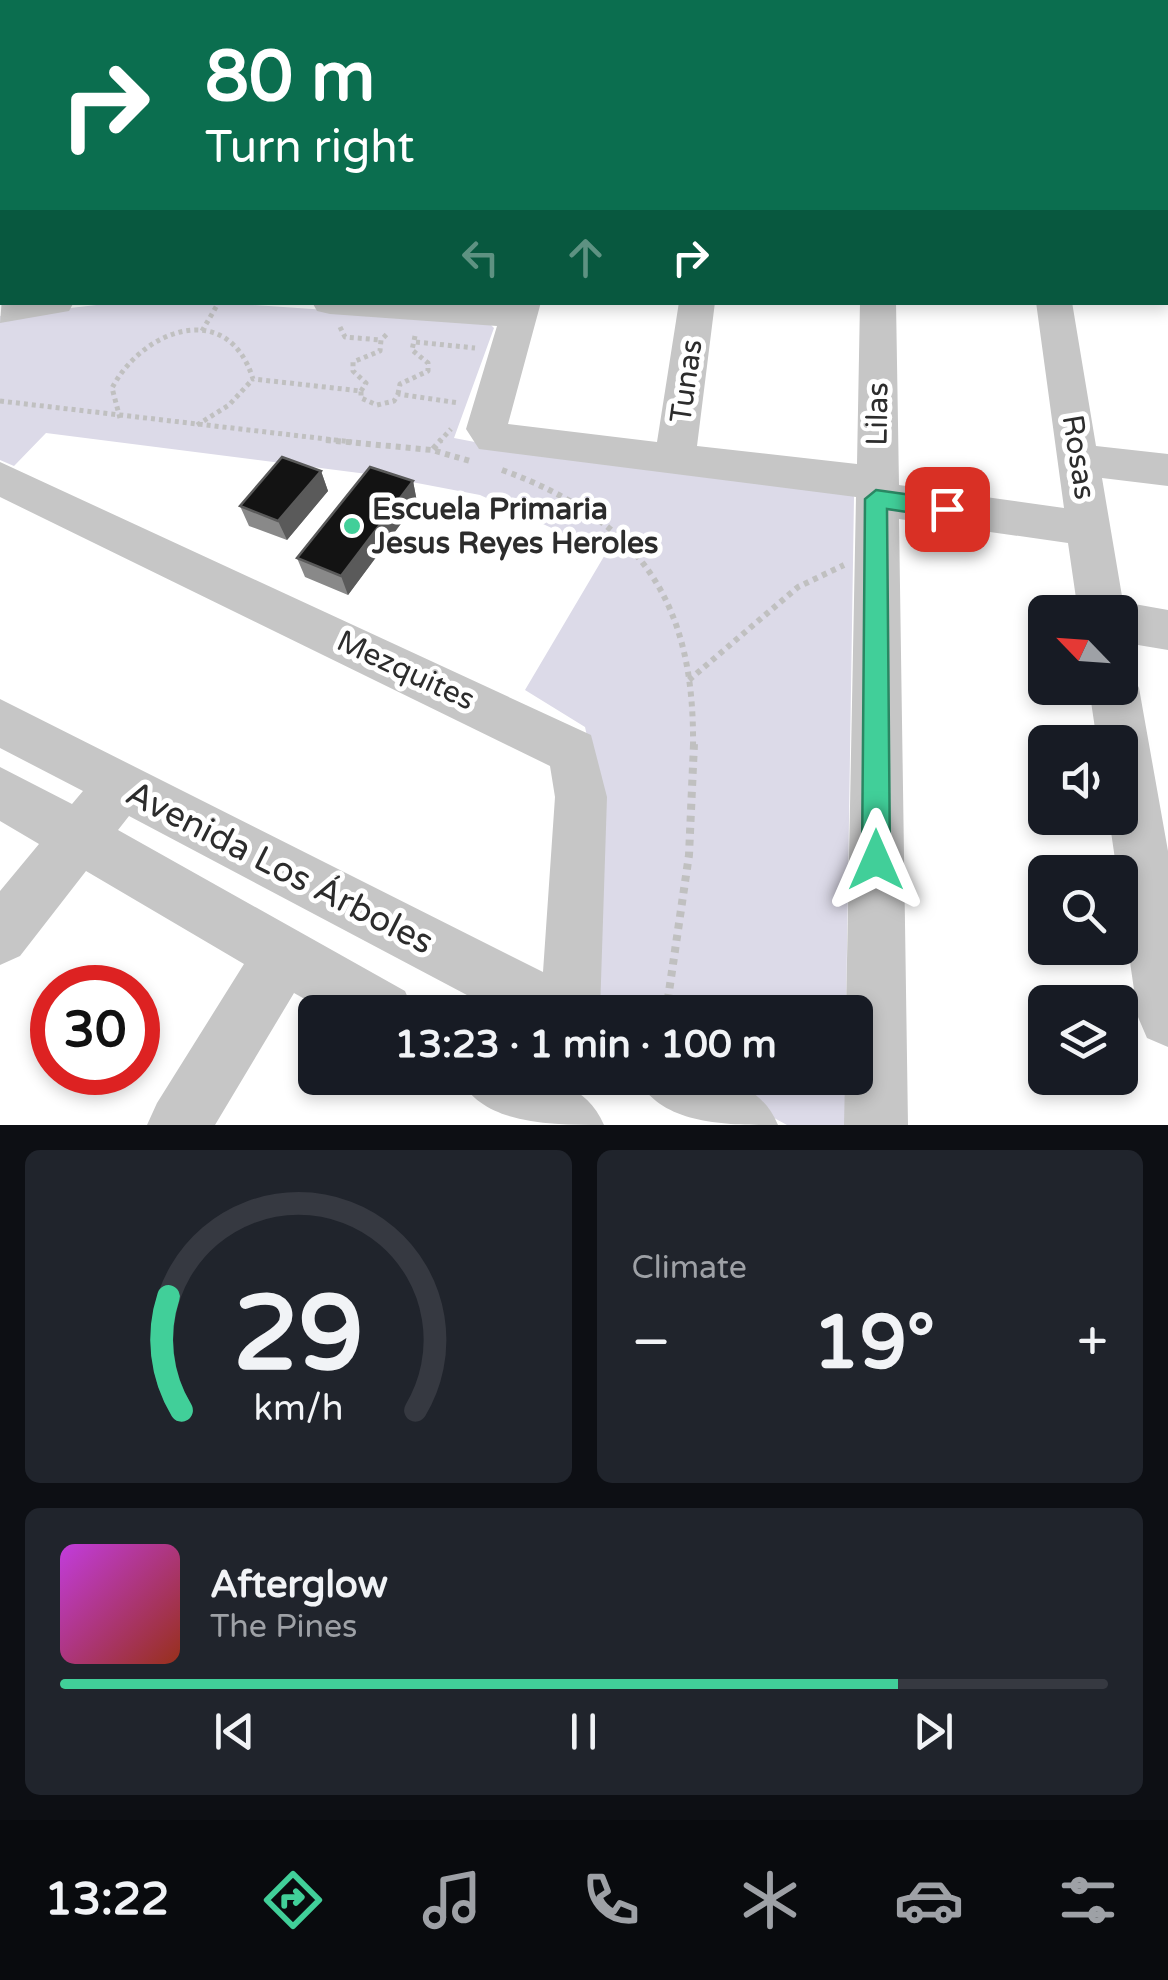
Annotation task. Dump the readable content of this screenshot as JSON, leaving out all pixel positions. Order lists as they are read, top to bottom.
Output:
{
  "streets": {
    "street": [
      "Tunas",
      "Lilas",
      "Rosas",
      "Mezquites",
      "Avenida Los Árboles"
    ]
  },
  "places": ["Escuela Primaria Jesus Reyes Heroles"],
  "north": "top left",
  "page": {
    "turn": ["80 m", "Turn right"],
    "limit": "30",
    "trip": "13:23 · 1 min · 100 m",
    "tile": "Climate",
    "heat": ["−", "19°", "+"],
    "song": ["Afterglow", "The Pines"],
    "tabs": "13:22",
    "gauge": ["29", "km/h"]
  }
}
